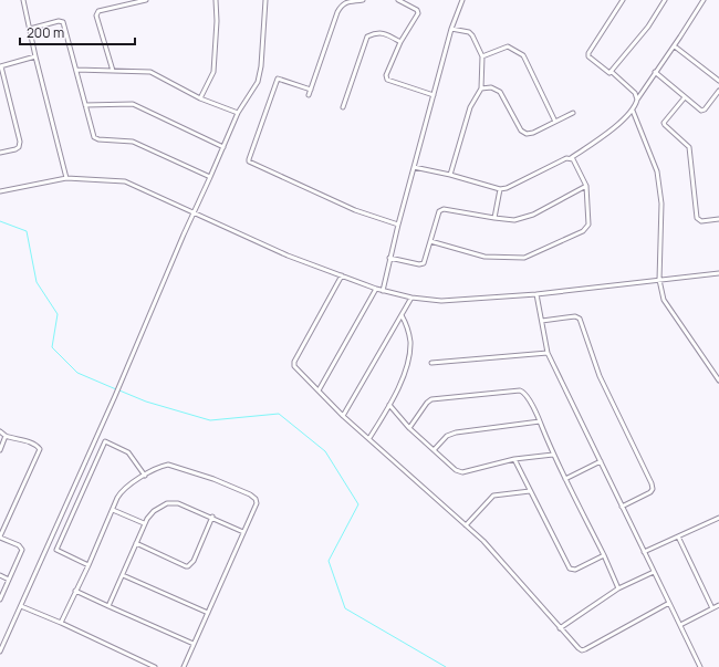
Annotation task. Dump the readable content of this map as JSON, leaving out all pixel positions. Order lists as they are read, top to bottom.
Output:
{
  "scale_bar": "200 m"
}
